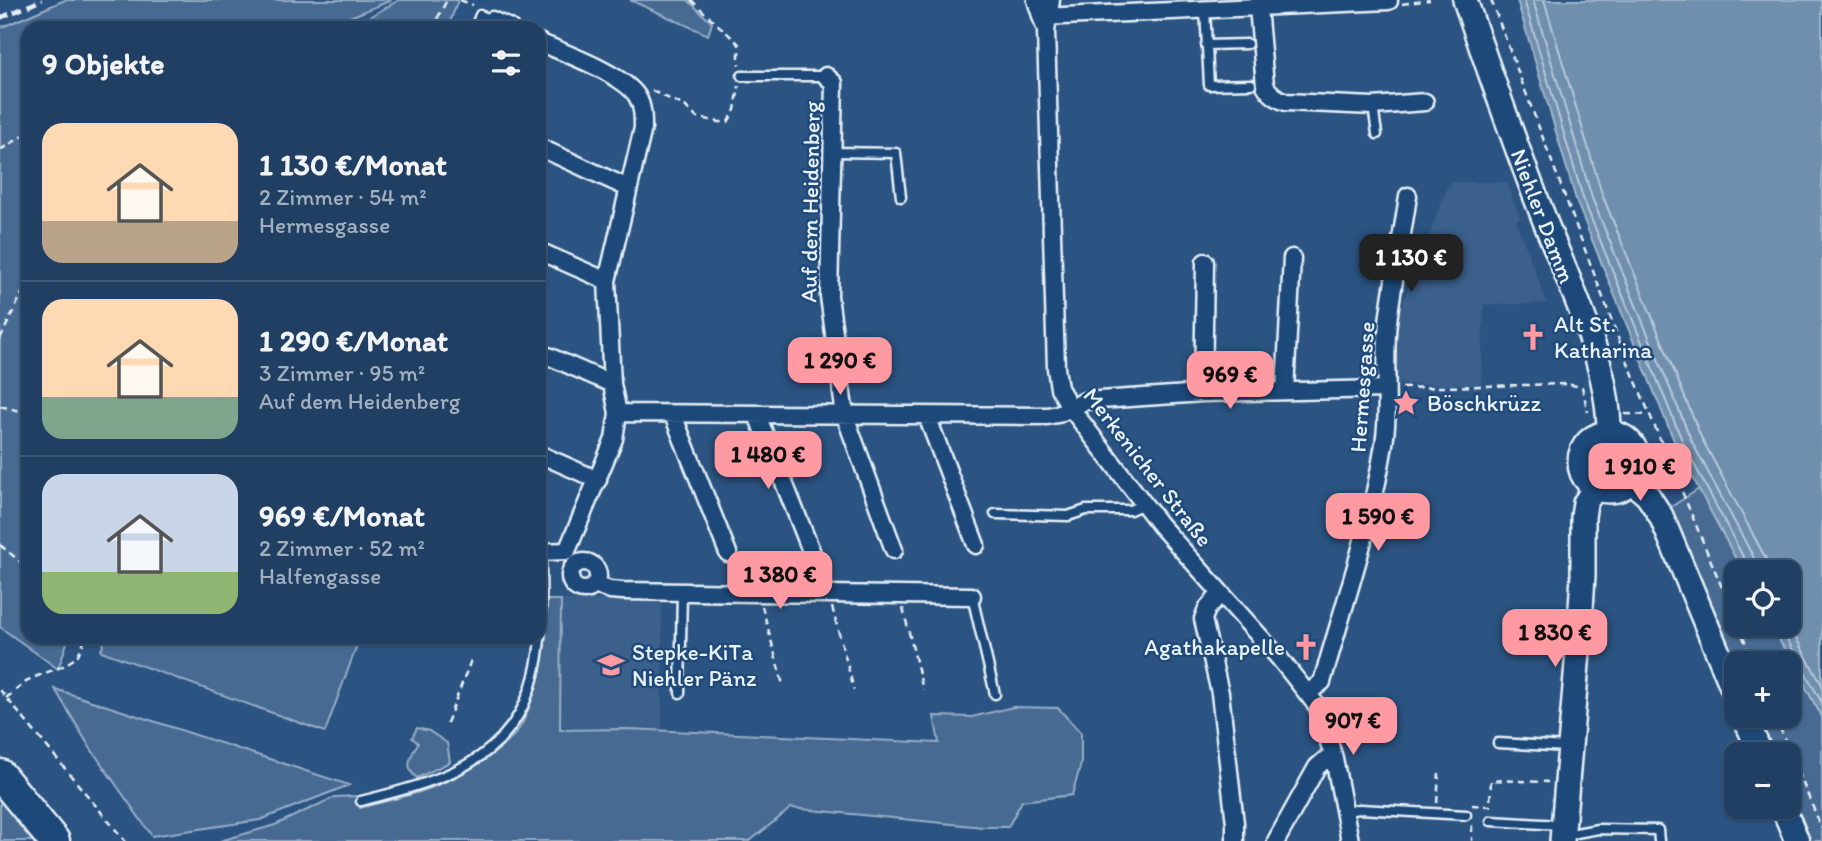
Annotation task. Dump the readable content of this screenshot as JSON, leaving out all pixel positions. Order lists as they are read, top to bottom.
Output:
{
  "streets": {
    "street": [
      "Auf dem Heidenberg",
      "Niehler Damm",
      "Hermesgasse",
      "Merkenicher Straße"
    ]
  },
  "crossings": [
    ["Hermesgasse", "Merkenicher Straße"]
  ],
  "places": {
    "church": ["Alt St. Katharina", "Agathakapelle"],
    "place": ["Böschkrüzz"],
    "school or university": ["Stepke-KiTa Niehler Pänz"]
  },
  "page": {
    "heading": "9 Objekte",
    "list": [
      {
        "name": "1 130 €/Monat",
        "note": "2 Zimmer · 54 m² · Hermesgasse"
      },
      {
        "name": "1 290 €/Monat",
        "note": "3 Zimmer · 95 m² · Auf dem Heidenberg"
      },
      {
        "name": "969 €/Monat",
        "note": "2 Zimmer · 52 m² · Halfengasse"
      }
    ],
    "price": [
      "1 130 €",
      "1 290 €",
      "969 €",
      "1 480 €",
      "1 910 €",
      "1 590 €",
      "1 380 €",
      "1 830 €",
      "907 €"
    ],
    "map_buttons": ["+", "−"]
  }
}
